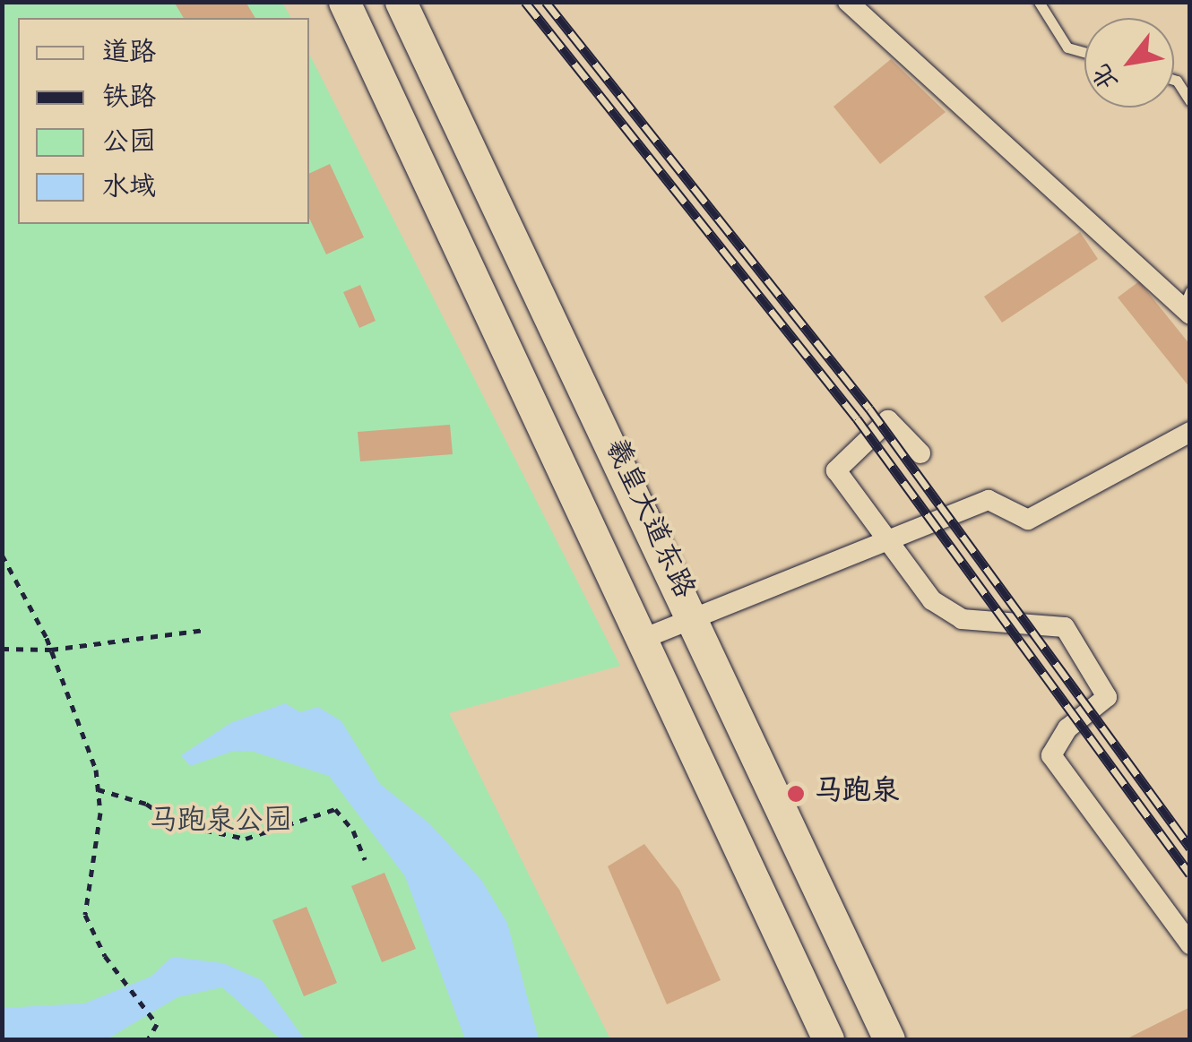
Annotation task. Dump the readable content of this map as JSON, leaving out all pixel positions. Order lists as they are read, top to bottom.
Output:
{
  "streets": {
    "main road": ["羲皇大道东路"]
  },
  "parks": ["马跑泉公园"],
  "places": ["马跑泉"],
  "legend": [
    "道路",
    "铁路",
    "公园",
    "水域"
  ],
  "north": "bottom left"
}
